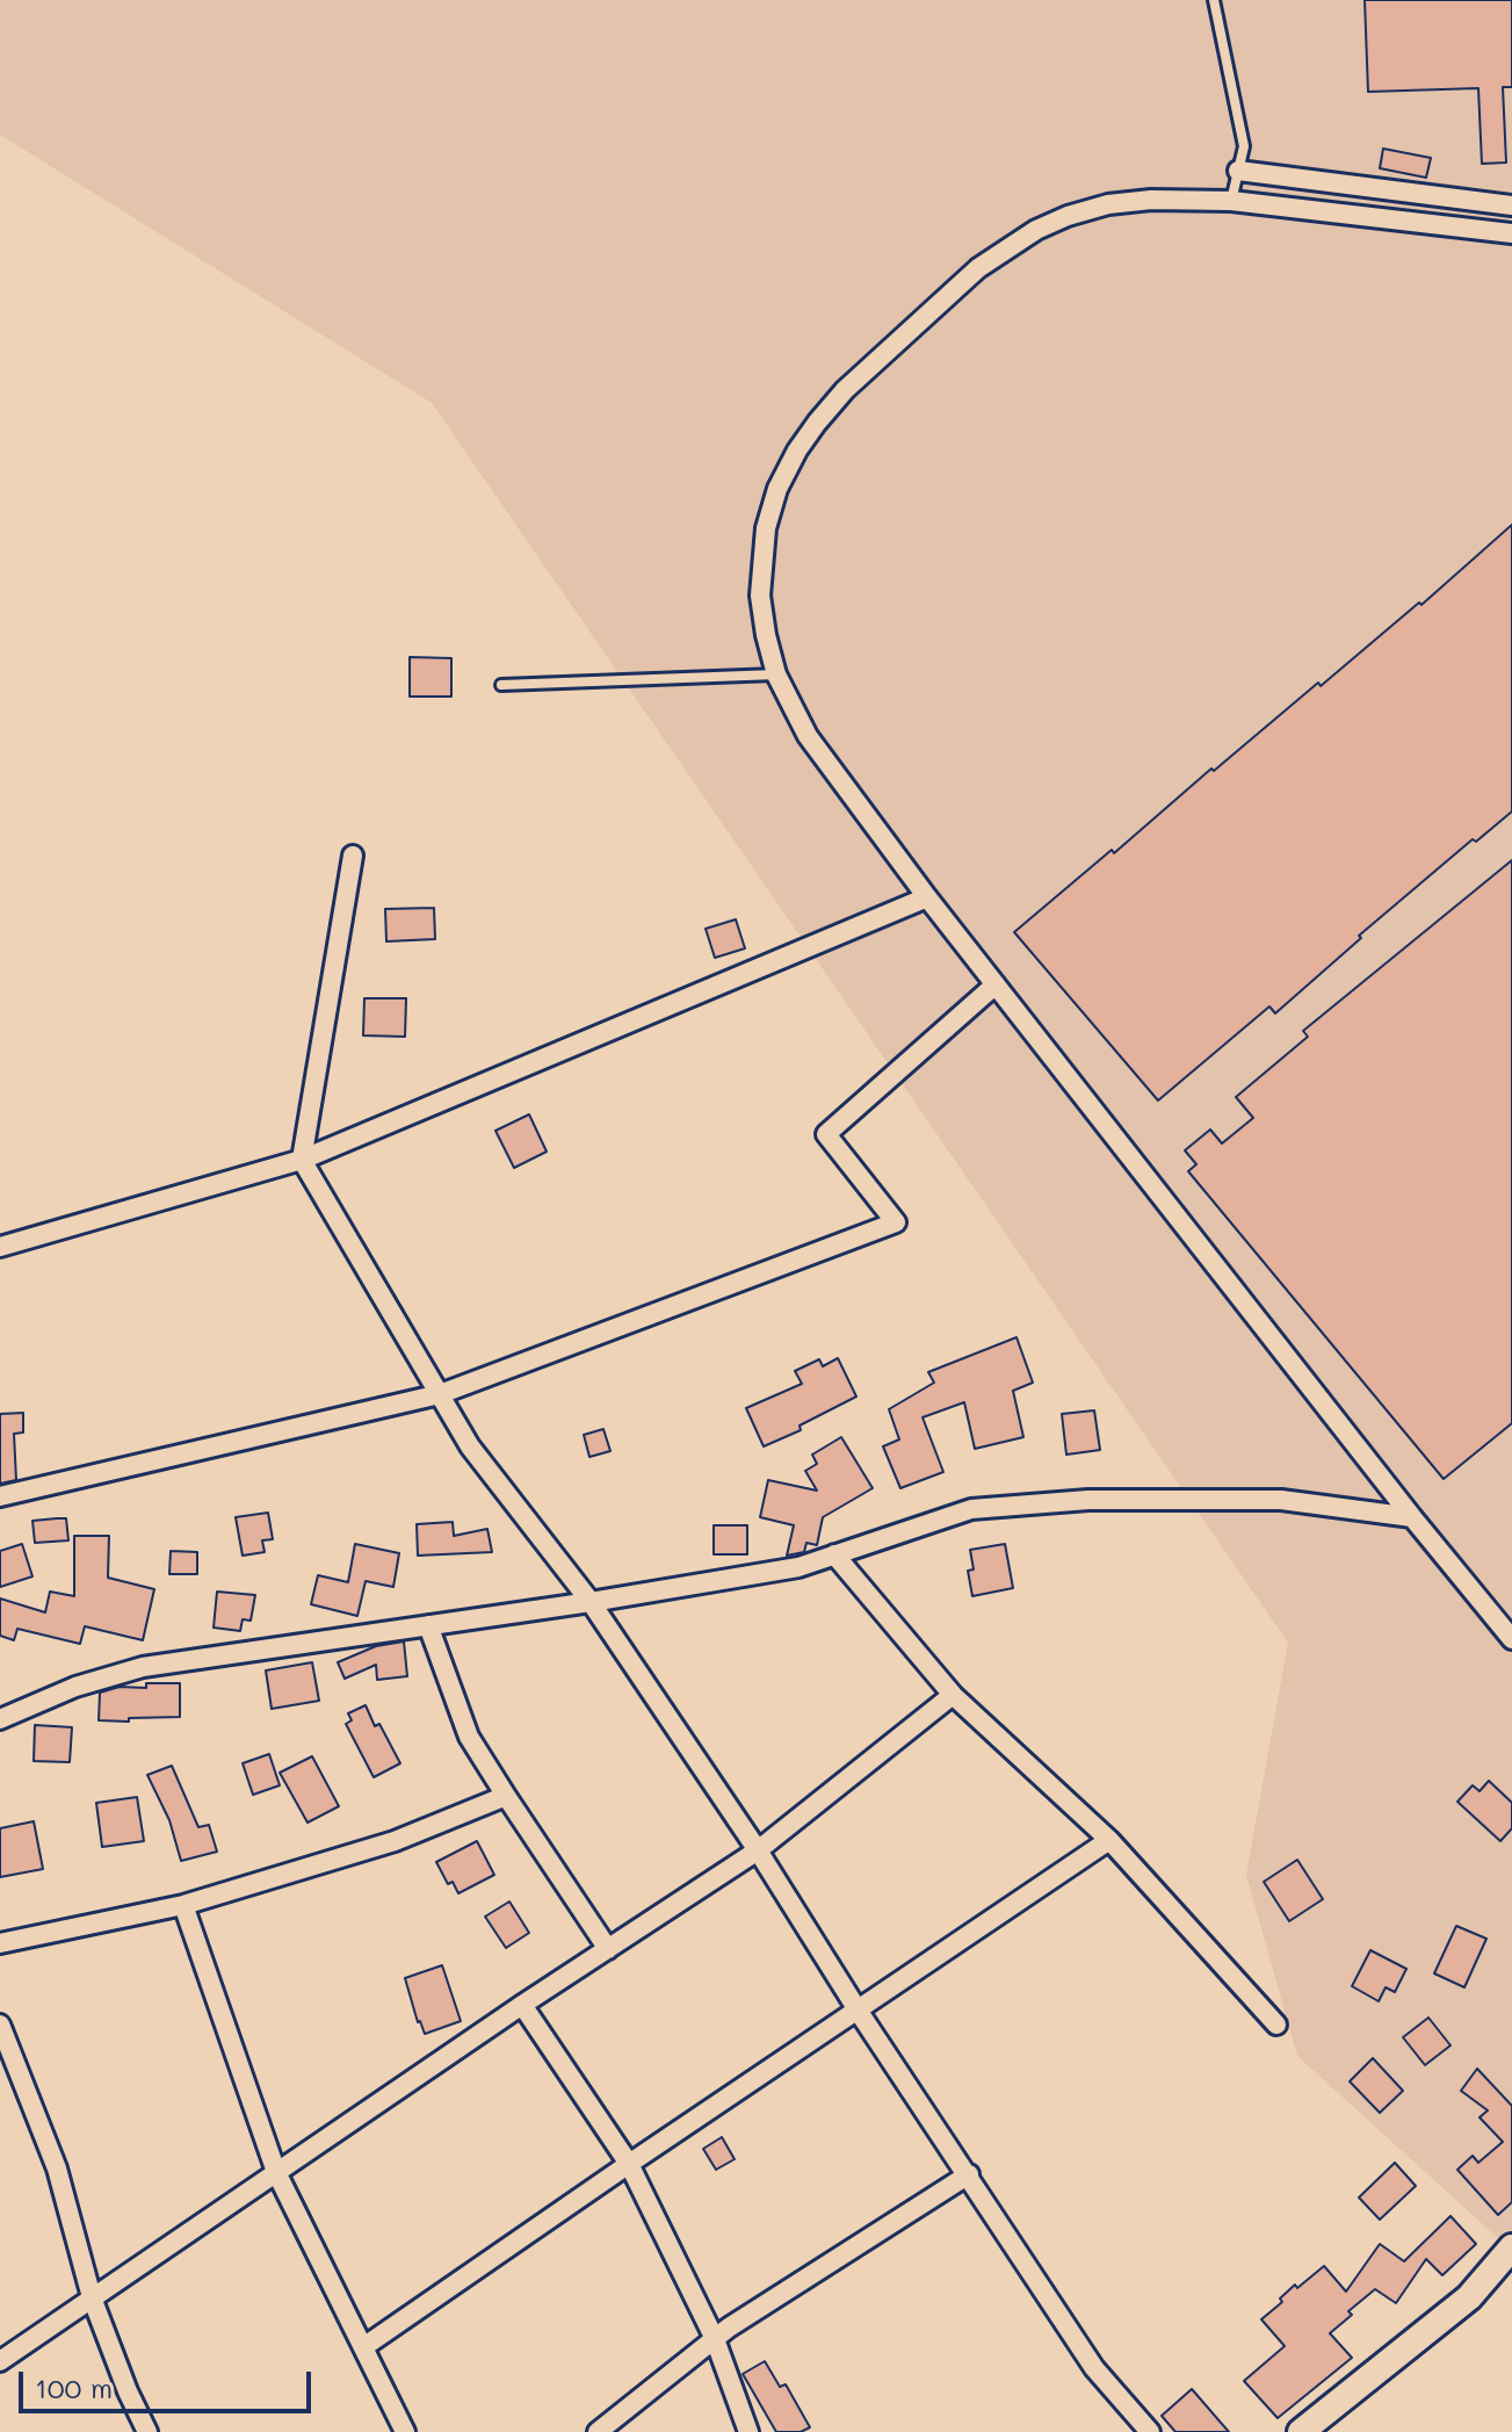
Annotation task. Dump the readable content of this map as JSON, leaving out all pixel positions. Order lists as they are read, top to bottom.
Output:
{
  "scale_bar": "100 m"
}
